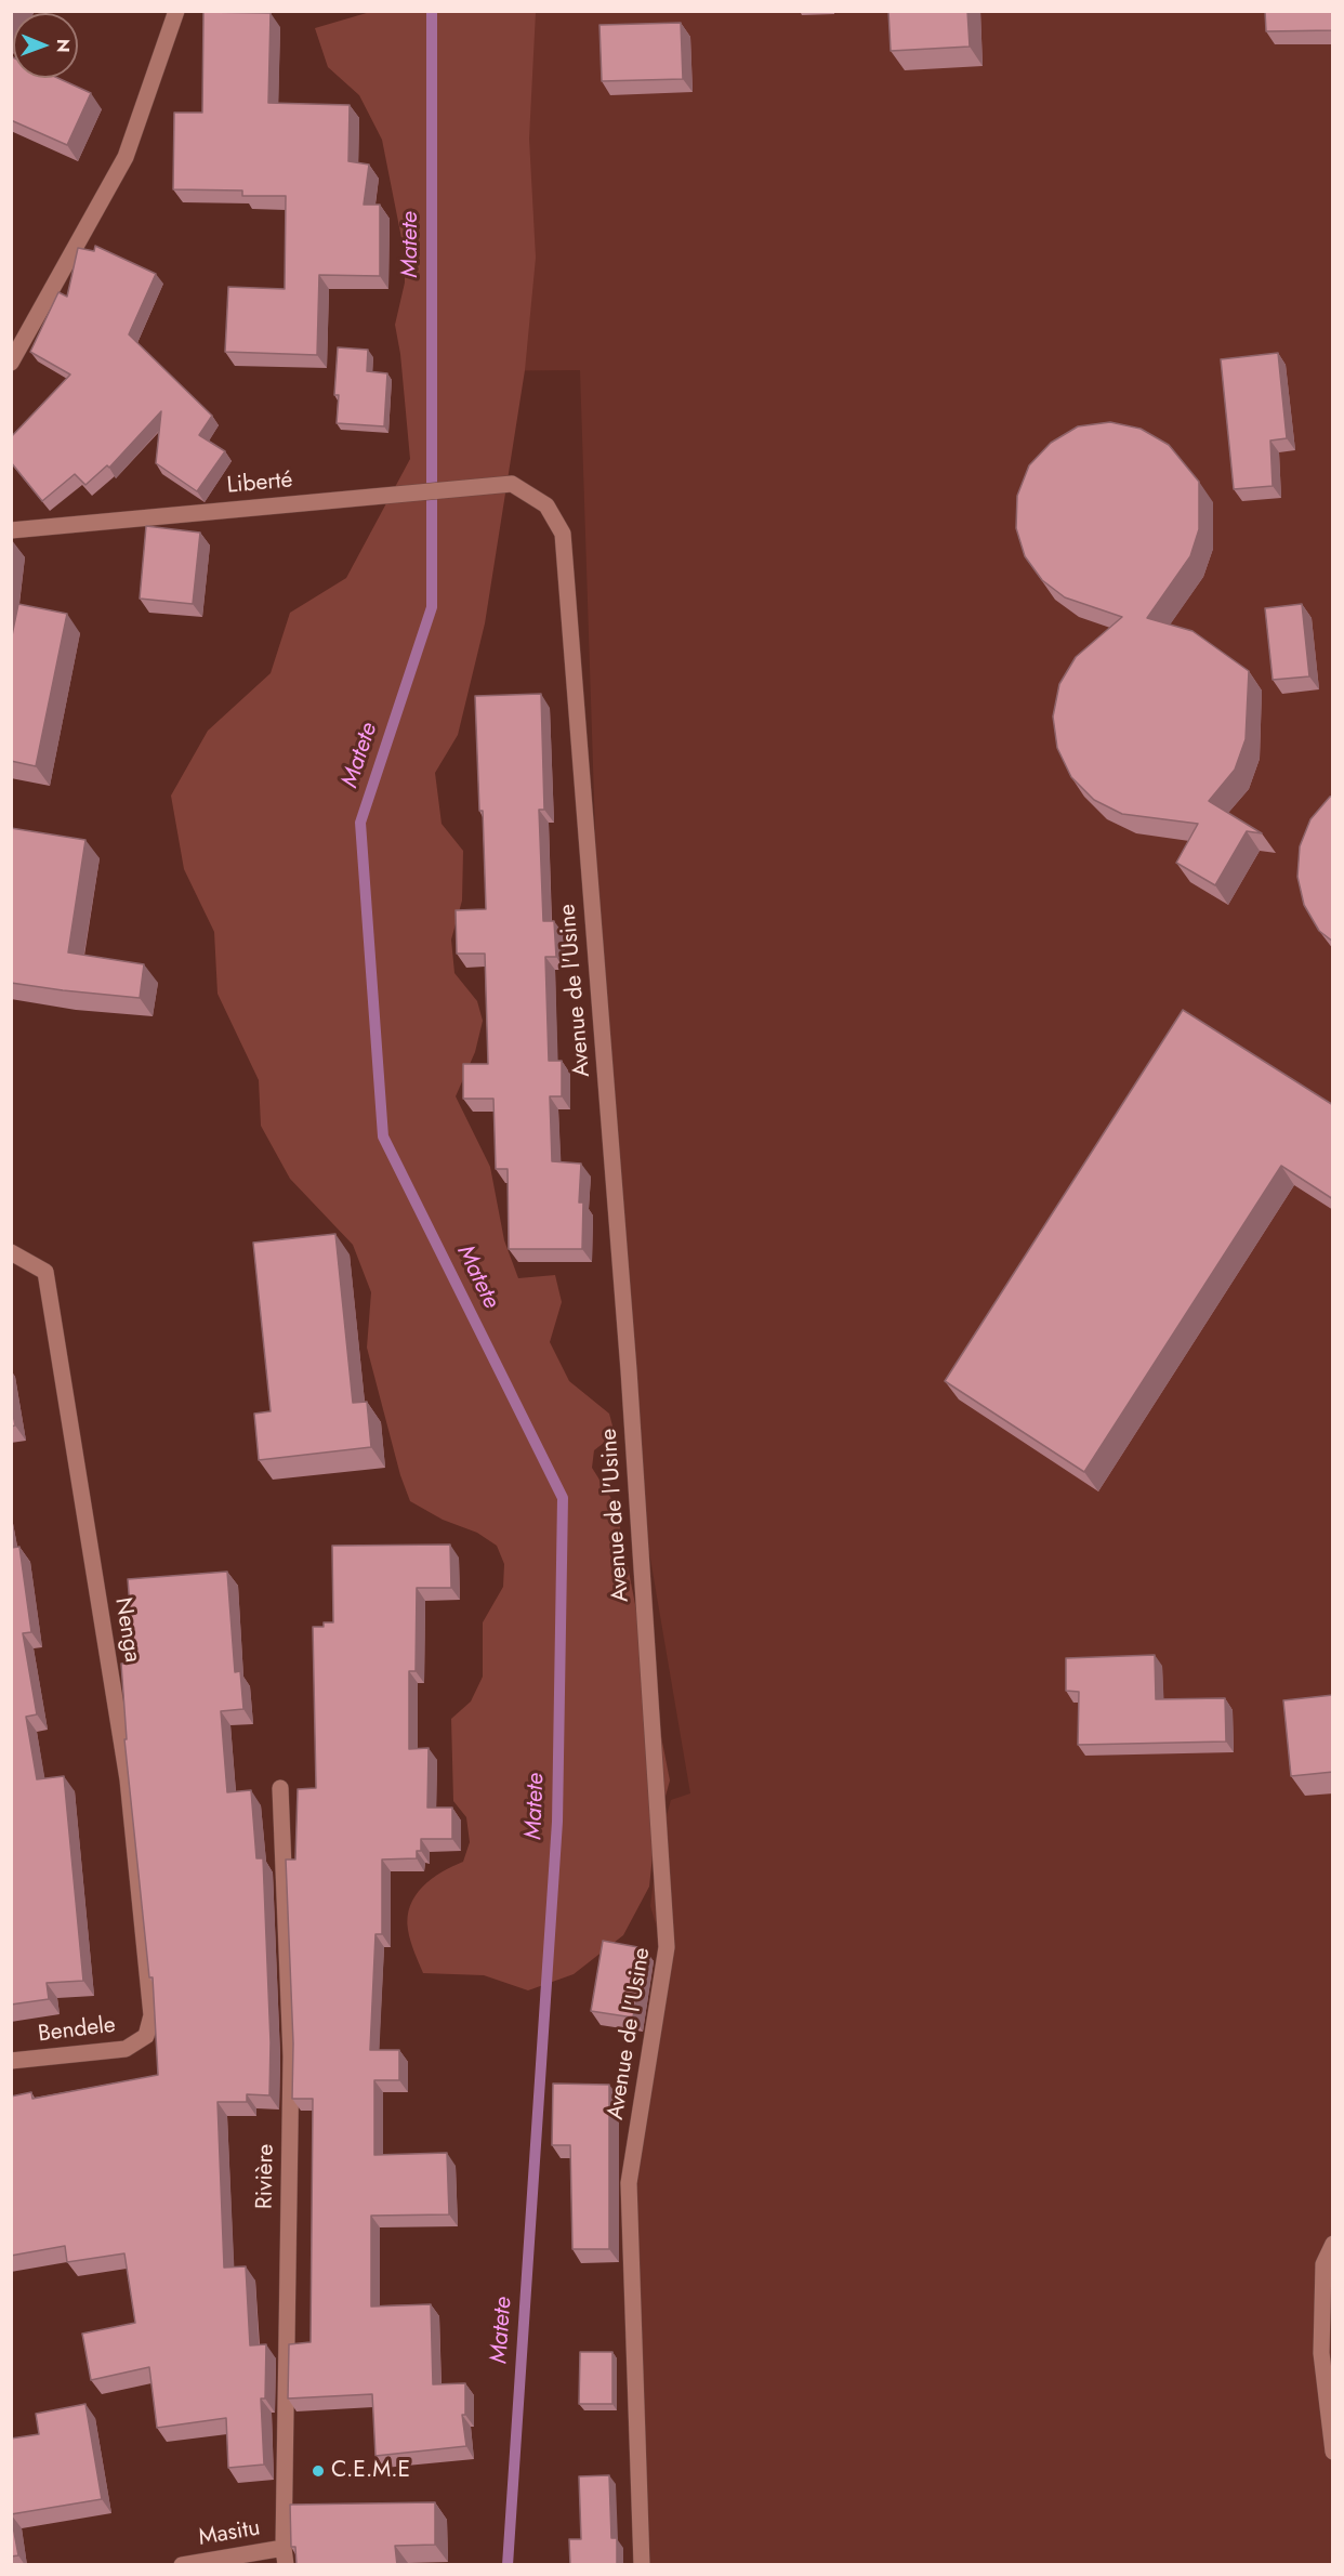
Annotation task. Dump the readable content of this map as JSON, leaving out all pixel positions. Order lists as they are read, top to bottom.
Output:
{
  "streets": {
    "street": [
      "Liberté",
      "Avenue de l'Usine",
      "Nenga",
      "Bendele",
      "Rivière",
      "Masitu"
    ]
  },
  "crossings": [
    ["Liberté", "Avenue de l'Usine"],
    ["Nenga", "Bendele"],
    ["Rivière", "Masitu"]
  ],
  "water": ["Matete"],
  "places": ["C.E.M.E"],
  "north": "right"
}
